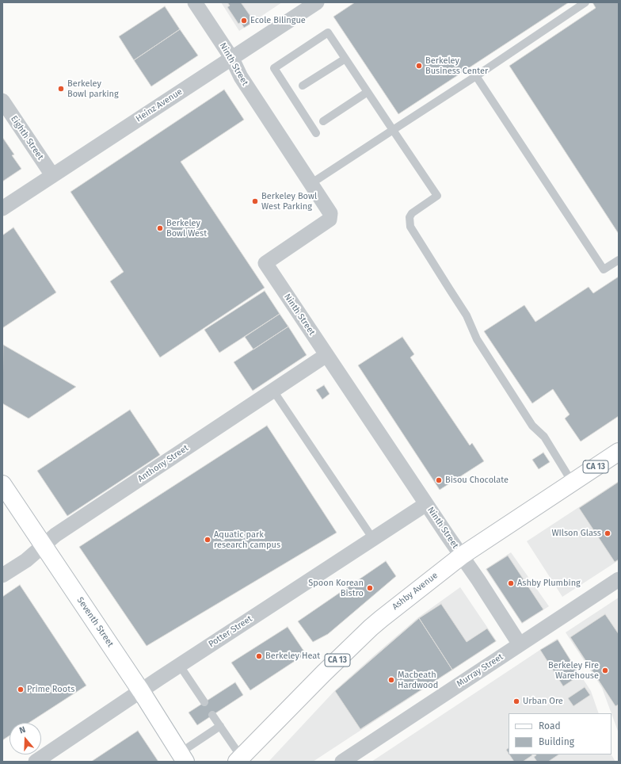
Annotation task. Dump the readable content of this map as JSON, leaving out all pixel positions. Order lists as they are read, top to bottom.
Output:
{
  "streets": {
    "main road": ["CA 13", "Ashby Avenue", "Seventh Street"],
    "street": [
      "Ninth Street",
      "Heinz Avenue",
      "Eighth Street",
      "Anthony Street",
      "Potter Street",
      "Murray Street"
    ]
  },
  "crossings": [
    ["Ninth Street", "Heinz Avenue"],
    ["Ninth Street", "Anthony Street"],
    ["Ninth Street", "Ashby Avenue"],
    ["Ninth Street", "Potter Street"],
    ["Ninth Street", "Murray Street"],
    ["Heinz Avenue", "Eighth Street"],
    ["Anthony Street", "Seventh Street"],
    ["Seventh Street", "Potter Street"]
  ],
  "places": [
    "Ecole Bilingue",
    "Berkeley Business Center",
    "Berkeley Bowl parking",
    "Berkeley Bowl West Parking",
    "Berkeley Bowl West",
    "Bisou Chocolate",
    "WIlson Glass",
    "Aquatic park research campus",
    "Ashby Plumbing",
    "Spoon Korean Bistro",
    "Berkeley Heat",
    "Berkeley Fire Warehouse",
    "Macbeath Hardwood",
    "Prime Roots",
    "Urban Ore"
  ],
  "legend": ["Road", "Building"],
  "north": "top"
}
